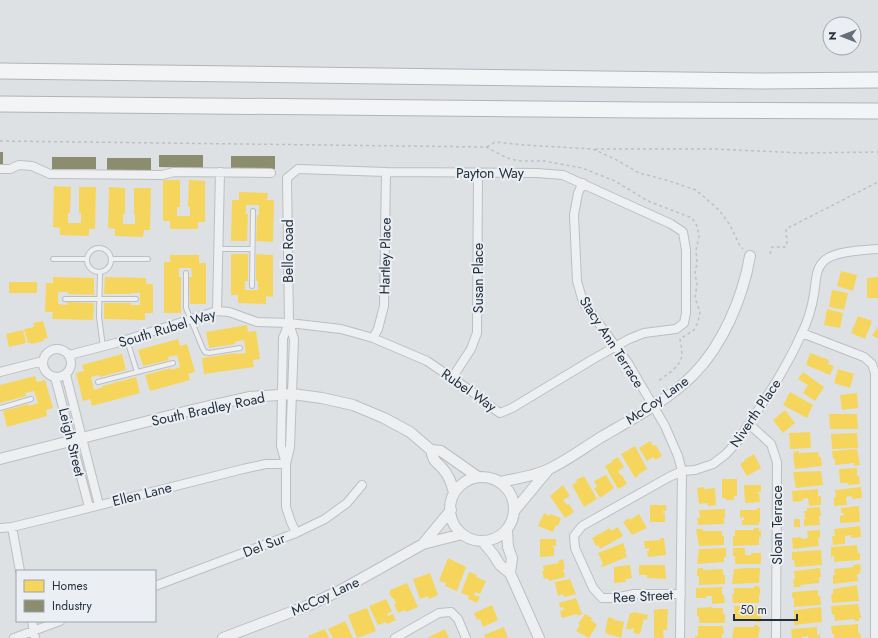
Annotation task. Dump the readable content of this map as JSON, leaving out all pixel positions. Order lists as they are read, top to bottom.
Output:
{
  "streets": {
    "street": [
      "Payton Way",
      "Bello Road",
      "Hartley Place",
      "Susan Place",
      "South Rubel Way",
      "Stacy Ann Terrace",
      "Rubel Way",
      "McCoy Lane",
      "South Bradley Road",
      "Niverth Place",
      "Leigh Street",
      "Ellen Lane",
      "Sloan Terrace",
      "Del Sur",
      "Ree Street"
    ]
  },
  "crossings": [
    ["Payton Way", "Bello Road"],
    ["Payton Way", "Hartley Place"],
    ["Payton Way", "Susan Place"],
    ["Payton Way", "Stacy Ann Terrace"],
    ["Payton Way", "Rubel Way"],
    ["Bello Road", "South Rubel Way"],
    ["Bello Road", "Rubel Way"],
    ["Bello Road", "South Bradley Road"],
    ["Bello Road", "Ellen Lane"],
    ["Bello Road", "Del Sur"],
    ["Hartley Place", "Rubel Way"],
    ["Susan Place", "Rubel Way"],
    ["South Rubel Way", "Rubel Way"],
    ["South Rubel Way", "Leigh Street"],
    ["Stacy Ann Terrace", "Rubel Way"],
    ["Stacy Ann Terrace", "McCoy Lane"],
    ["Stacy Ann Terrace", "Niverth Place"],
    ["Stacy Ann Terrace", "Ree Street"],
    ["McCoy Lane", "South Bradley Road"],
    ["South Bradley Road", "Leigh Street"],
    ["Niverth Place", "Sloan Terrace"],
    ["Niverth Place", "Ree Street"],
    ["Leigh Street", "Ellen Lane"]
  ],
  "legend": ["Homes", "Industry"],
  "scale_bar": "50 m",
  "north": "left"
}
